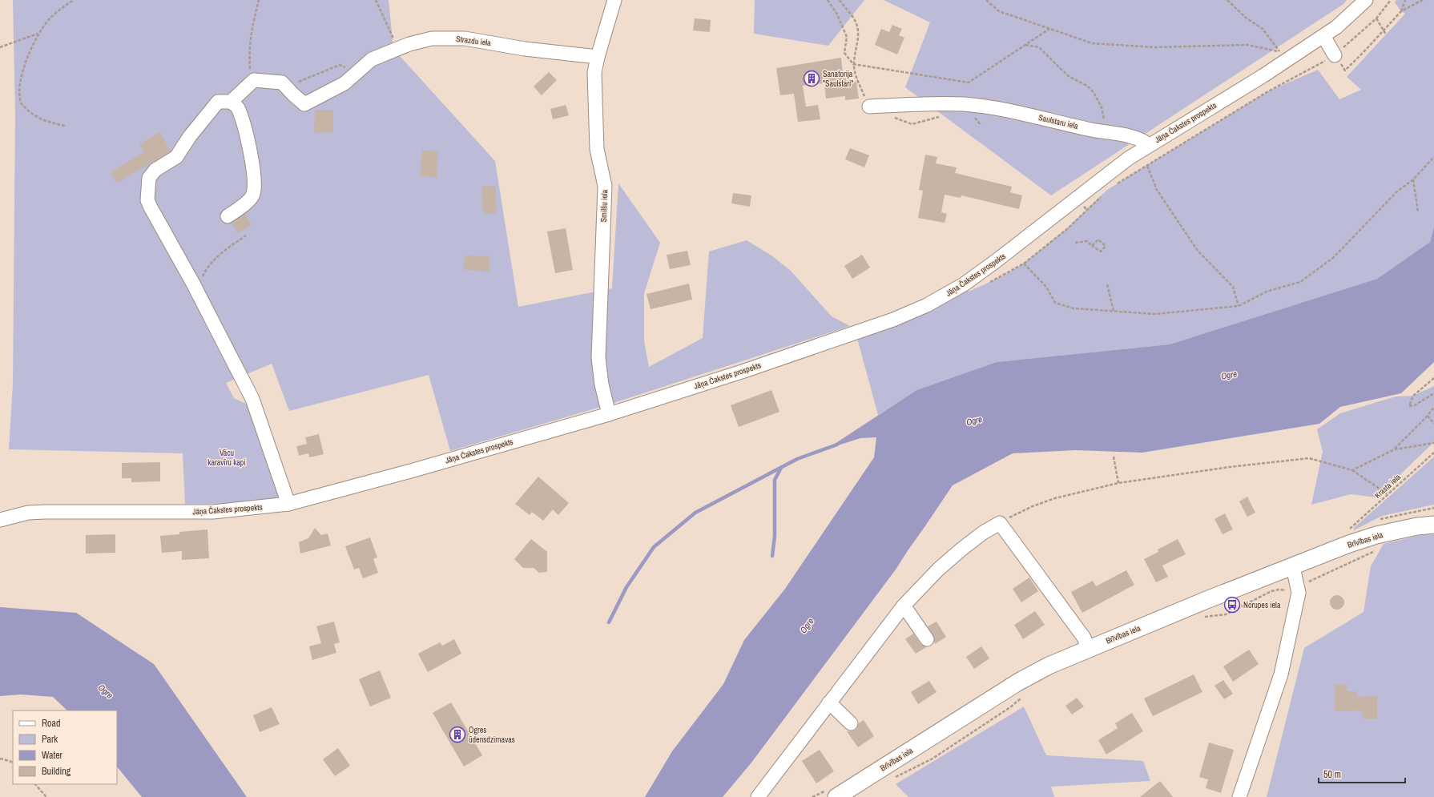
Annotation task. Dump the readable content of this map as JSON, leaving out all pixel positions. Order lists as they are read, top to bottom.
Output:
{
  "streets": {
    "main road": ["Brīvības iela"],
    "street": [
      "Strazdu iela",
      "Saulstaru iela",
      "Jāņa Čakstes prospekts",
      "Smilšu iela"
    ],
    "path": ["Krasta iela"]
  },
  "crossings": [
    ["Strazdu iela", "Smilšu iela"],
    ["Saulstaru iela", "Jāņa Čakstes prospekts"],
    ["Jāņa Čakstes prospekts", "Smilšu iela"]
  ],
  "water": ["Ogre"],
  "parks": ["Vācu karavīru kapi"],
  "places": {
    "building": ["Sanatorija \"Saulstari\"", "Ogres ūdensdzirnavas"],
    "bus stop": ["Norupes iela"]
  },
  "legend": [
    "Road",
    "Park",
    "Water",
    "Building"
  ],
  "scale_bar": "50 m"
}
